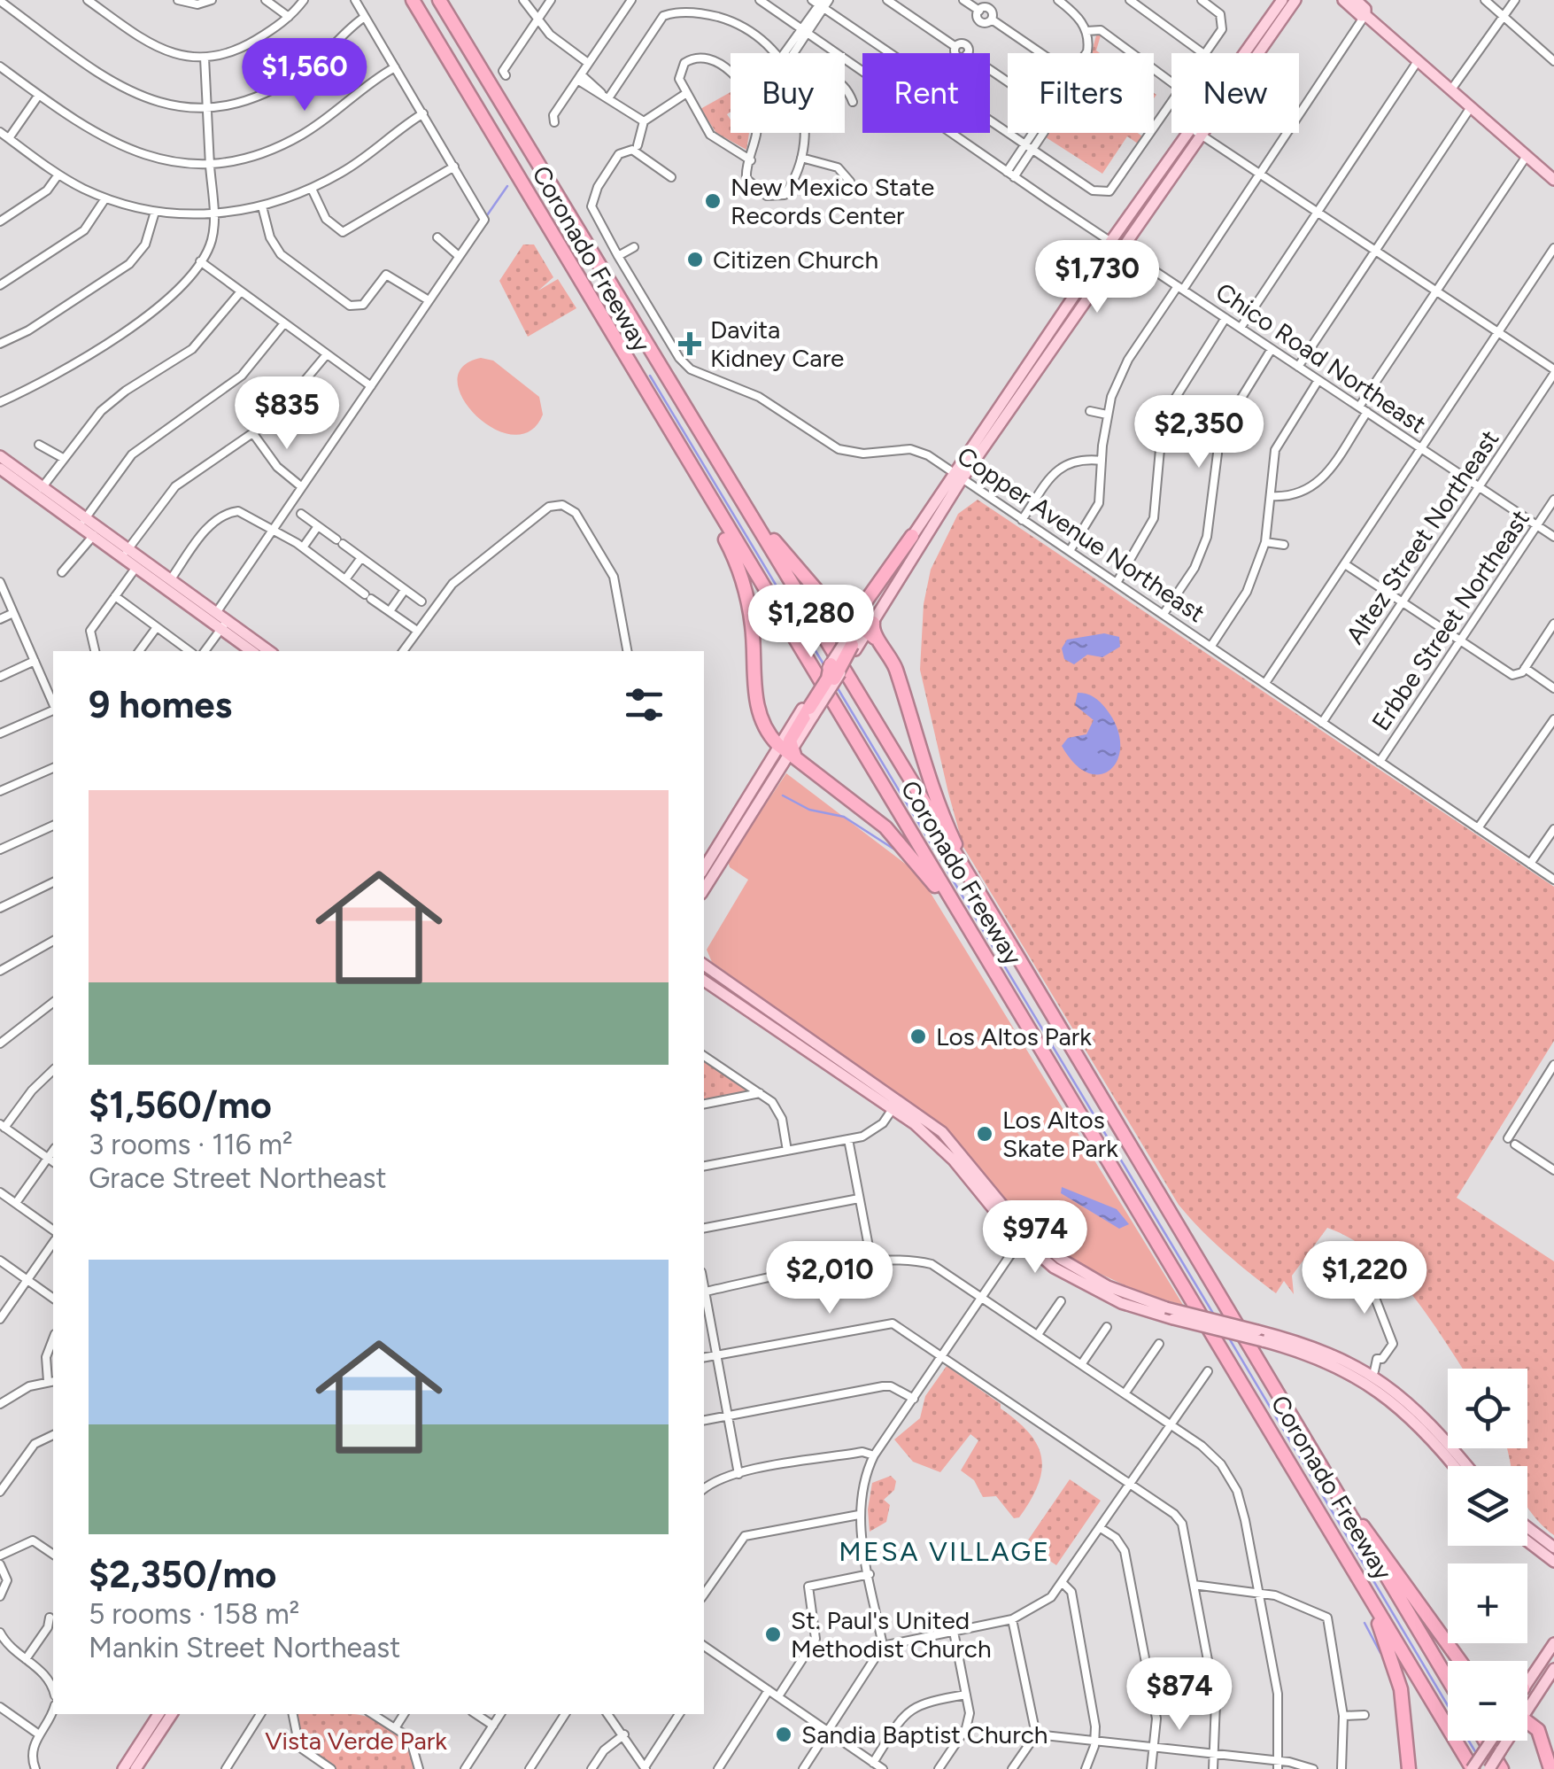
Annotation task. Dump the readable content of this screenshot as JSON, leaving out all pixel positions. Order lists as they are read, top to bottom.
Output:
{
  "streets": {
    "highway": ["Coronado Freeway"],
    "street": [
      "Chico Road Northeast",
      "Copper Avenue Northeast",
      "Altez Street Northeast",
      "Erbbe Street Northeast"
    ]
  },
  "crossings": [
    ["Chico Road Northeast", "Altez Street Northeast"],
    ["Chico Road Northeast", "Erbbe Street Northeast"],
    ["Copper Avenue Northeast", "Altez Street Northeast"],
    ["Copper Avenue Northeast", "Erbbe Street Northeast"]
  ],
  "districts": ["MESA VILLAGE"],
  "parks": ["Vista Verde Park"],
  "places": {
    "other": [
      "New Mexico State Records Center",
      "Citizen Church",
      "Los Altos Park",
      "Los Altos Skate Park",
      "St. Paul's United Methodist Church",
      "Sandia Baptist Church"
    ],
    "health": ["Davita Kidney Care"]
  },
  "page": {
    "price": [
      "$1,560",
      "$1,730",
      "$835",
      "$2,350",
      "$1,280",
      "$974",
      "$2,010",
      "$1,220",
      "$874"
    ],
    "chip": [
      "Buy",
      "Rent",
      "Filters",
      "New"
    ],
    "heading": "9 homes",
    "list": [
      {
        "name": "$1,560/mo",
        "note": "3 rooms · 116 m² · Grace Street Northeast"
      },
      {
        "name": "$2,350/mo",
        "note": "5 rooms · 158 m² · Mankin Street Northeast"
      }
    ],
    "map_buttons": ["+", "−"]
  }
}
